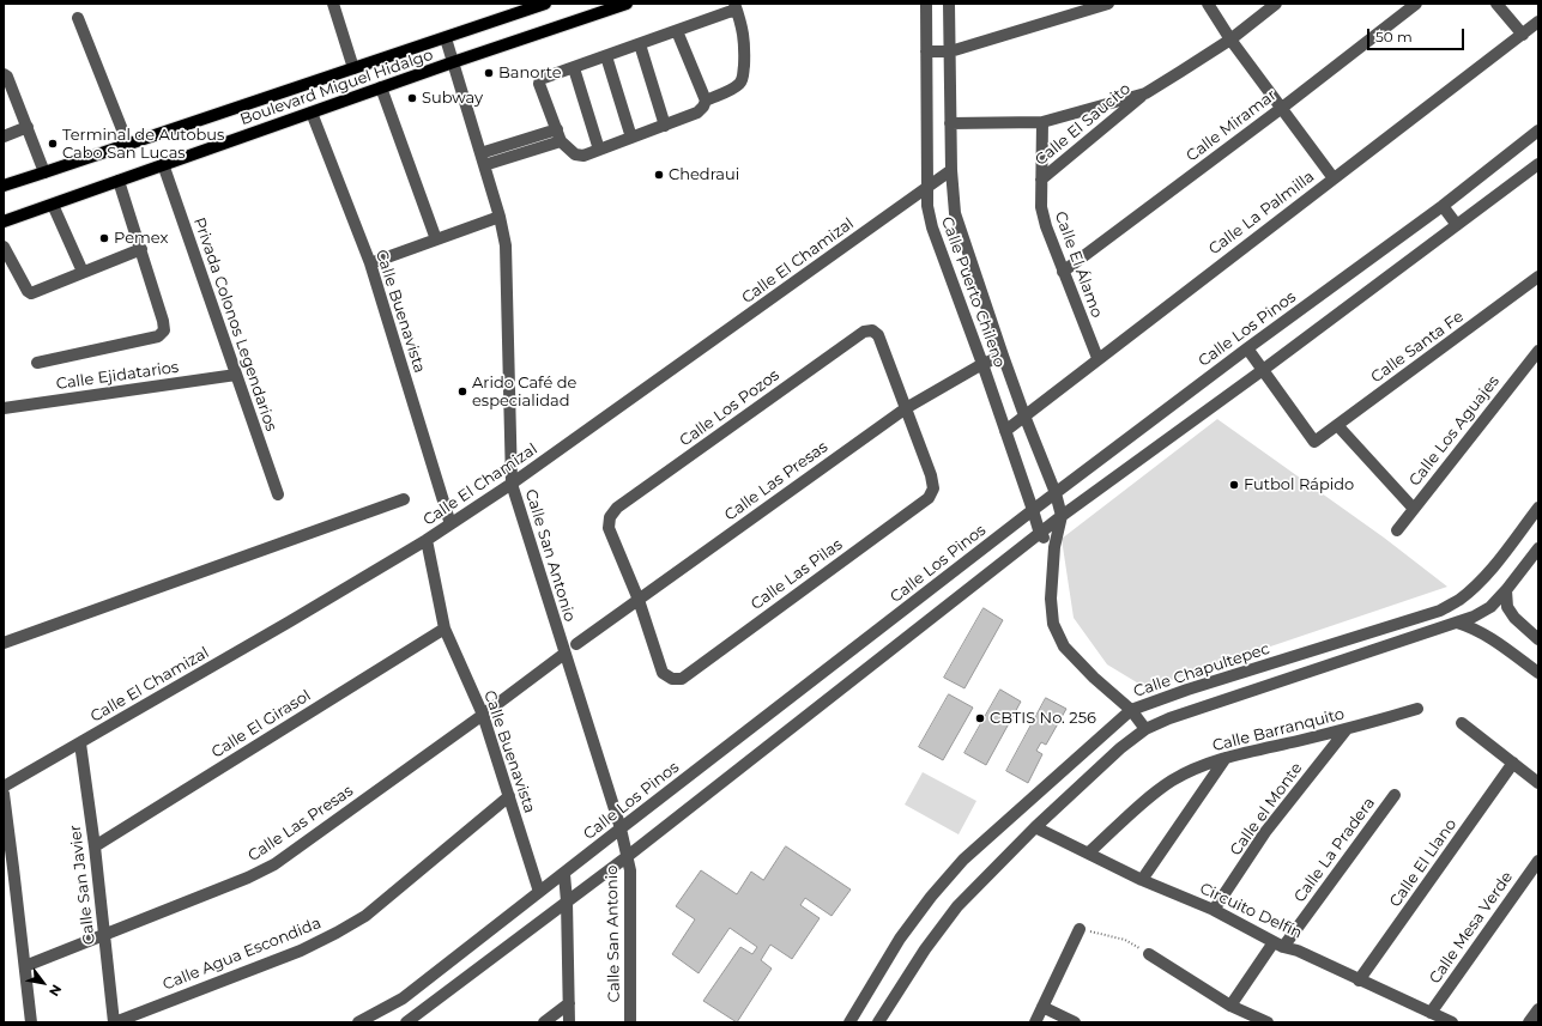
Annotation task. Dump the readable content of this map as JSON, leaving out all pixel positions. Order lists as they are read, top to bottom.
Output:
{
  "streets": {
    "main road": ["Boulevard Miguel Hidalgo"],
    "street": [
      "Calle El Saucito",
      "Calle Miramar",
      "Calle La Palmilla",
      "Calle El Chamizal",
      "Calle El Álamo",
      "Calle Puerto Chileno",
      "Calle Buenavista",
      "Privada Colonos Legendarios",
      "Calle Los Pinos",
      "Calle Santa Fe",
      "Calle Ejidatarios",
      "Calle Los Pozos",
      "Calle Los Aguajes",
      "Calle Las Presas",
      "Calle San Antonio",
      "Calle Las Pilas",
      "Calle Chapultepec",
      "Calle El Girasol",
      "Calle Barranquito",
      "Calle el Monte",
      "Calle La Pradera",
      "Calle El Llano",
      "Calle San Javier",
      "Circuito Delfín",
      "Calle Mesa Verde",
      "Calle Agua Escondida"
    ]
  },
  "crossings": [
    ["Boulevard Miguel Hidalgo", "Calle Buenavista"],
    ["Boulevard Miguel Hidalgo", "Privada Colonos Legendarios"],
    ["Boulevard Miguel Hidalgo", "Calle San Antonio"],
    ["Calle El Saucito", "Calle El Álamo"],
    ["Calle El Saucito", "Calle Puerto Chileno"],
    ["Calle Miramar", "Calle El Álamo"],
    ["Calle La Palmilla", "Calle El Álamo"],
    ["Calle La Palmilla", "Calle Puerto Chileno"],
    ["Calle El Chamizal", "Calle Puerto Chileno"],
    ["Calle El Chamizal", "Calle Buenavista"],
    ["Calle El Chamizal", "Calle San Antonio"],
    ["Calle El Chamizal", "Calle San Javier"],
    ["Calle Puerto Chileno", "Calle Los Pinos"],
    ["Calle Puerto Chileno", "Calle Las Presas"],
    ["Calle Puerto Chileno", "Calle Chapultepec"],
    ["Calle Buenavista", "Calle Los Pinos"],
    ["Calle Buenavista", "Calle Las Presas"],
    ["Calle Buenavista", "Calle El Girasol"],
    ["Calle Buenavista", "Calle Agua Escondida"],
    ["Privada Colonos Legendarios", "Calle Ejidatarios"],
    ["Calle Los Pinos", "Calle San Antonio"],
    ["Calle Los Pozos", "Calle Las Presas"],
    ["Calle Los Pozos", "Calle Las Pilas"],
    ["Calle Las Presas", "Calle San Antonio"],
    ["Calle Las Presas", "Calle Las Pilas"],
    ["Calle Las Presas", "Calle San Javier"],
    ["Calle El Girasol", "Calle San Javier"],
    ["Calle Barranquito", "Calle el Monte"],
    ["Calle Barranquito", "Circuito Delfín"],
    ["Calle el Monte", "Circuito Delfín"],
    ["Calle La Pradera", "Circuito Delfín"],
    ["Calle El Llano", "Circuito Delfín"],
    ["Calle San Javier", "Calle Agua Escondida"],
    ["Circuito Delfín", "Calle Mesa Verde"]
  ],
  "places": [
    "Banorte",
    "Subway",
    "Terminal de Autobus Cabo San Lucas",
    "Chedraui",
    "Pemex",
    "Arido Café de especialidad",
    "Futbol Rápido",
    "CBTIS No. 256"
  ],
  "scale_bar": "50 m",
  "north": "bottom right"
}
